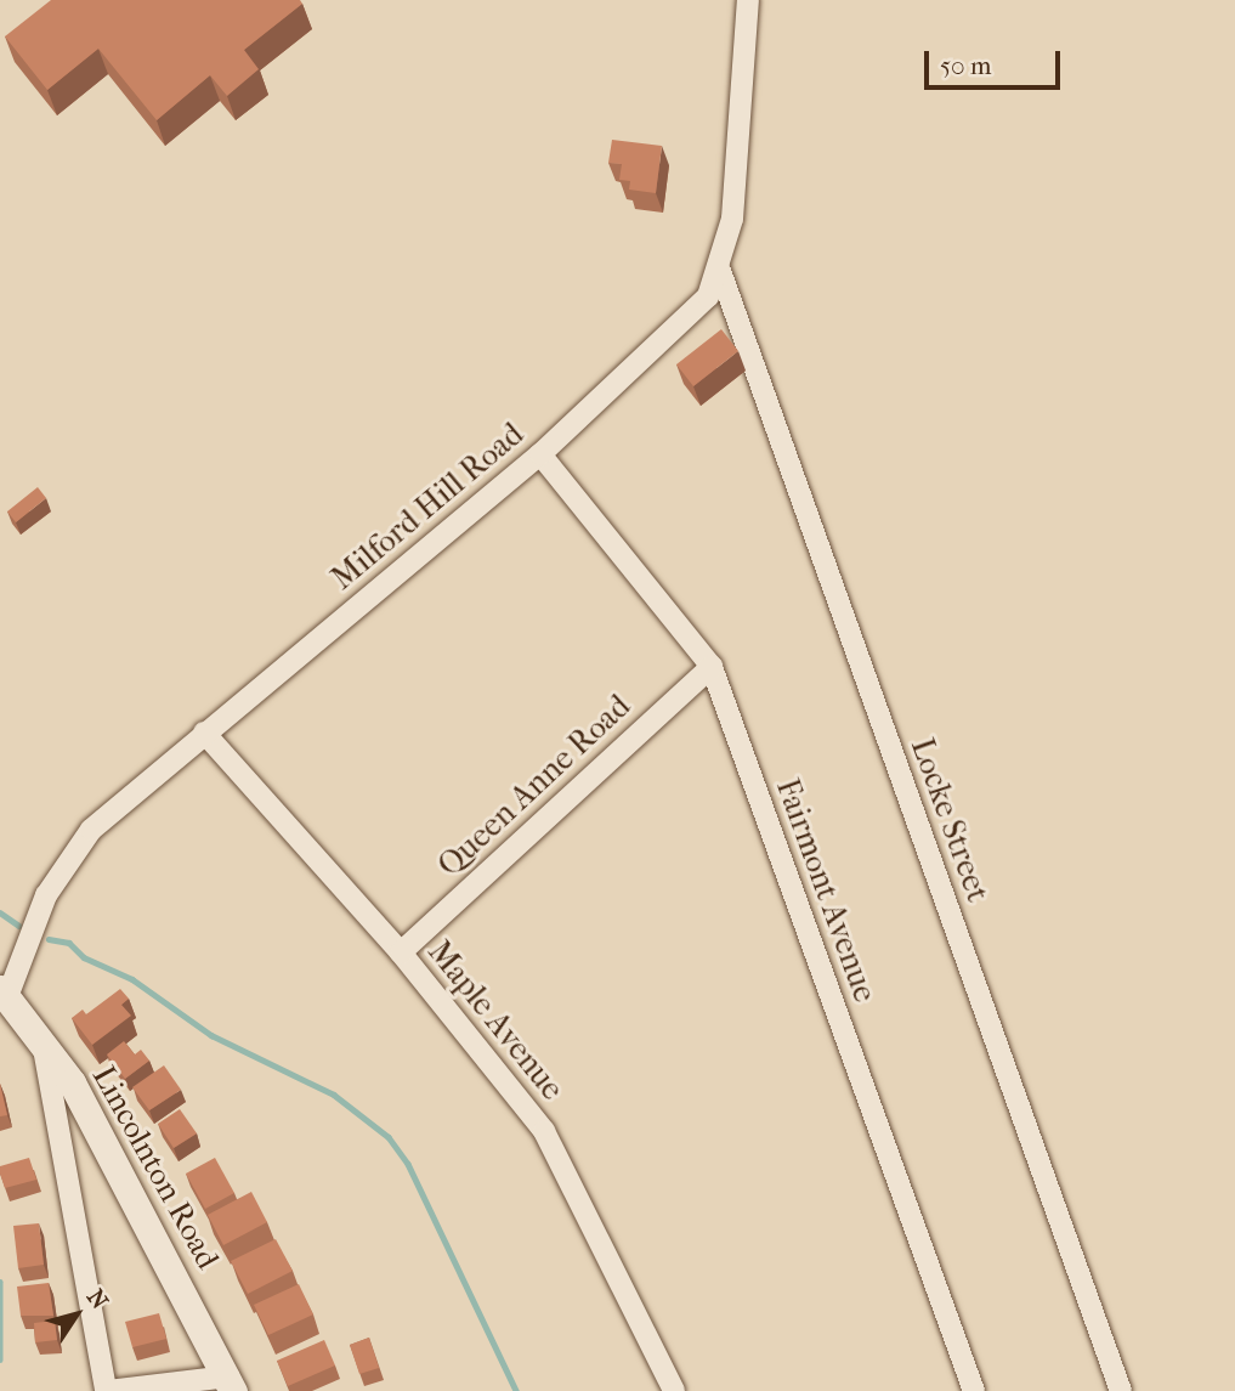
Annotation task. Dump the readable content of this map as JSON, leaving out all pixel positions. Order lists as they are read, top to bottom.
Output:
{
  "streets": {
    "street": [
      "Milford Hill Road",
      "Queen Anne Road",
      "Locke Street",
      "Fairmont Avenue",
      "Maple Avenue",
      "Lincolnton Road"
    ]
  },
  "crossings": [
    ["Milford Hill Road", "Locke Street"],
    ["Milford Hill Road", "Fairmont Avenue"],
    ["Milford Hill Road", "Maple Avenue"],
    ["Milford Hill Road", "Lincolnton Road"],
    ["Queen Anne Road", "Fairmont Avenue"],
    ["Queen Anne Road", "Maple Avenue"]
  ],
  "scale_bar": "50 m",
  "north": "top right"
}
